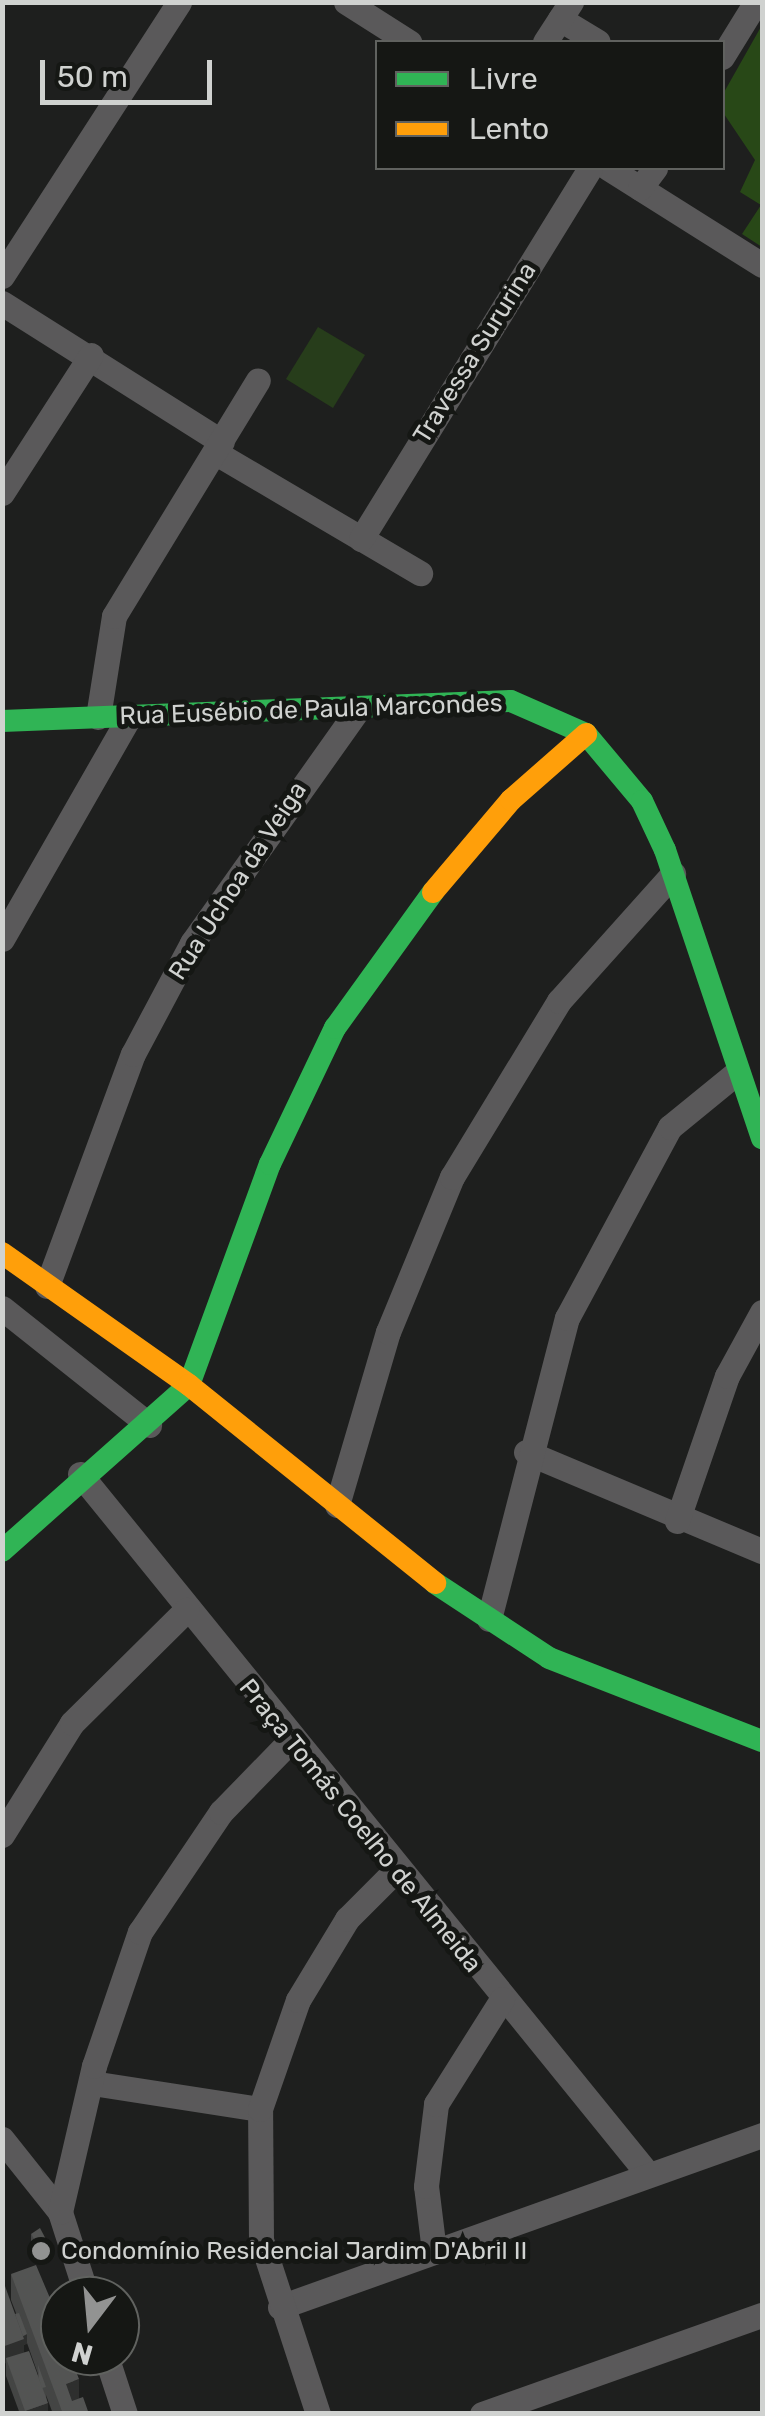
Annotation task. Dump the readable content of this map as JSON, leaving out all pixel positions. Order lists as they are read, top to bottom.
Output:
{
  "streets": {
    "street": [
      "Travessa Sururina",
      "Rua Eusébio de Paula Marcondes",
      "Rua Uchoa da Veiga",
      "Praça Tomás Coelho de Almeida"
    ]
  },
  "crossings": [
    ["Rua Eusébio de Paula Marcondes", "Rua Uchoa da Veiga"]
  ],
  "places": ["Condomínio Residencial Jardim D'Abril II"],
  "legend": ["Livre", "Lento"],
  "scale_bar": "50 m",
  "north": "bottom"
}
